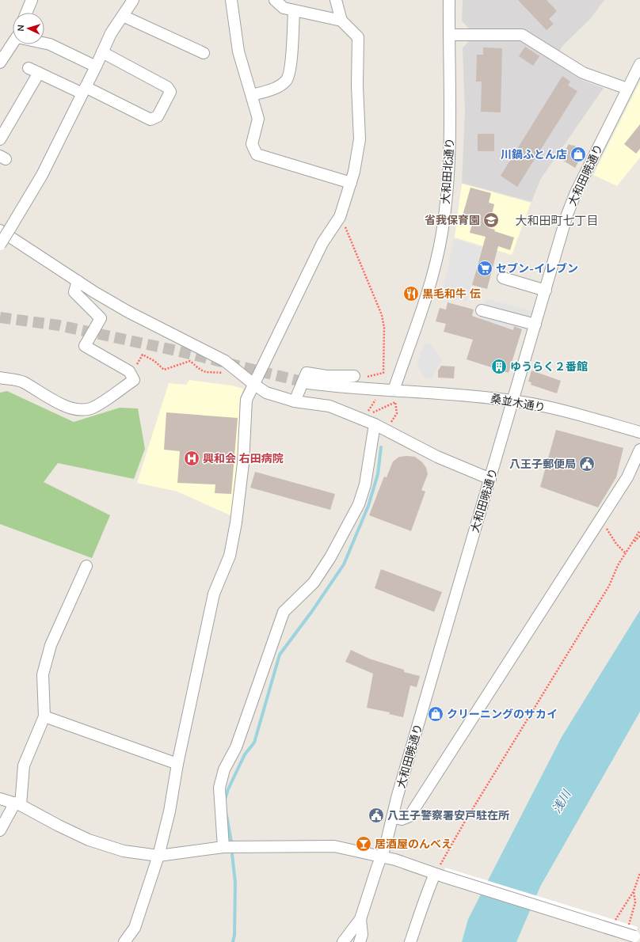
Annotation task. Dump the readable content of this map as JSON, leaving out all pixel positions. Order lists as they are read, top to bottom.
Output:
{
  "streets": {
    "street": ["大和田北通り", "大和田暁通り", "桑並木通り"]
  },
  "crossings": [
    ["大和田北通り", "桑並木通り"],
    ["大和田暁通り", "桑並木通り"]
  ],
  "districts": ["大和田町七丁目"],
  "water": ["浅川"],
  "places": {
    "shop": ["川鍋ふとん店", "クリーニングのサカイ"],
    "school or university": ["省我保育園"],
    "supermarket": ["セブン-イレブン"],
    "restaurant": ["黒毛和牛 伝"],
    "building": ["ゆうらく２番館"],
    "hospital": ["興和会 右田病院"],
    "public building": ["八王子郵便局", "八王子警察署安戸駐在所"],
    "bar": ["居酒屋のんべえ"]
  },
  "north": "left"
}
